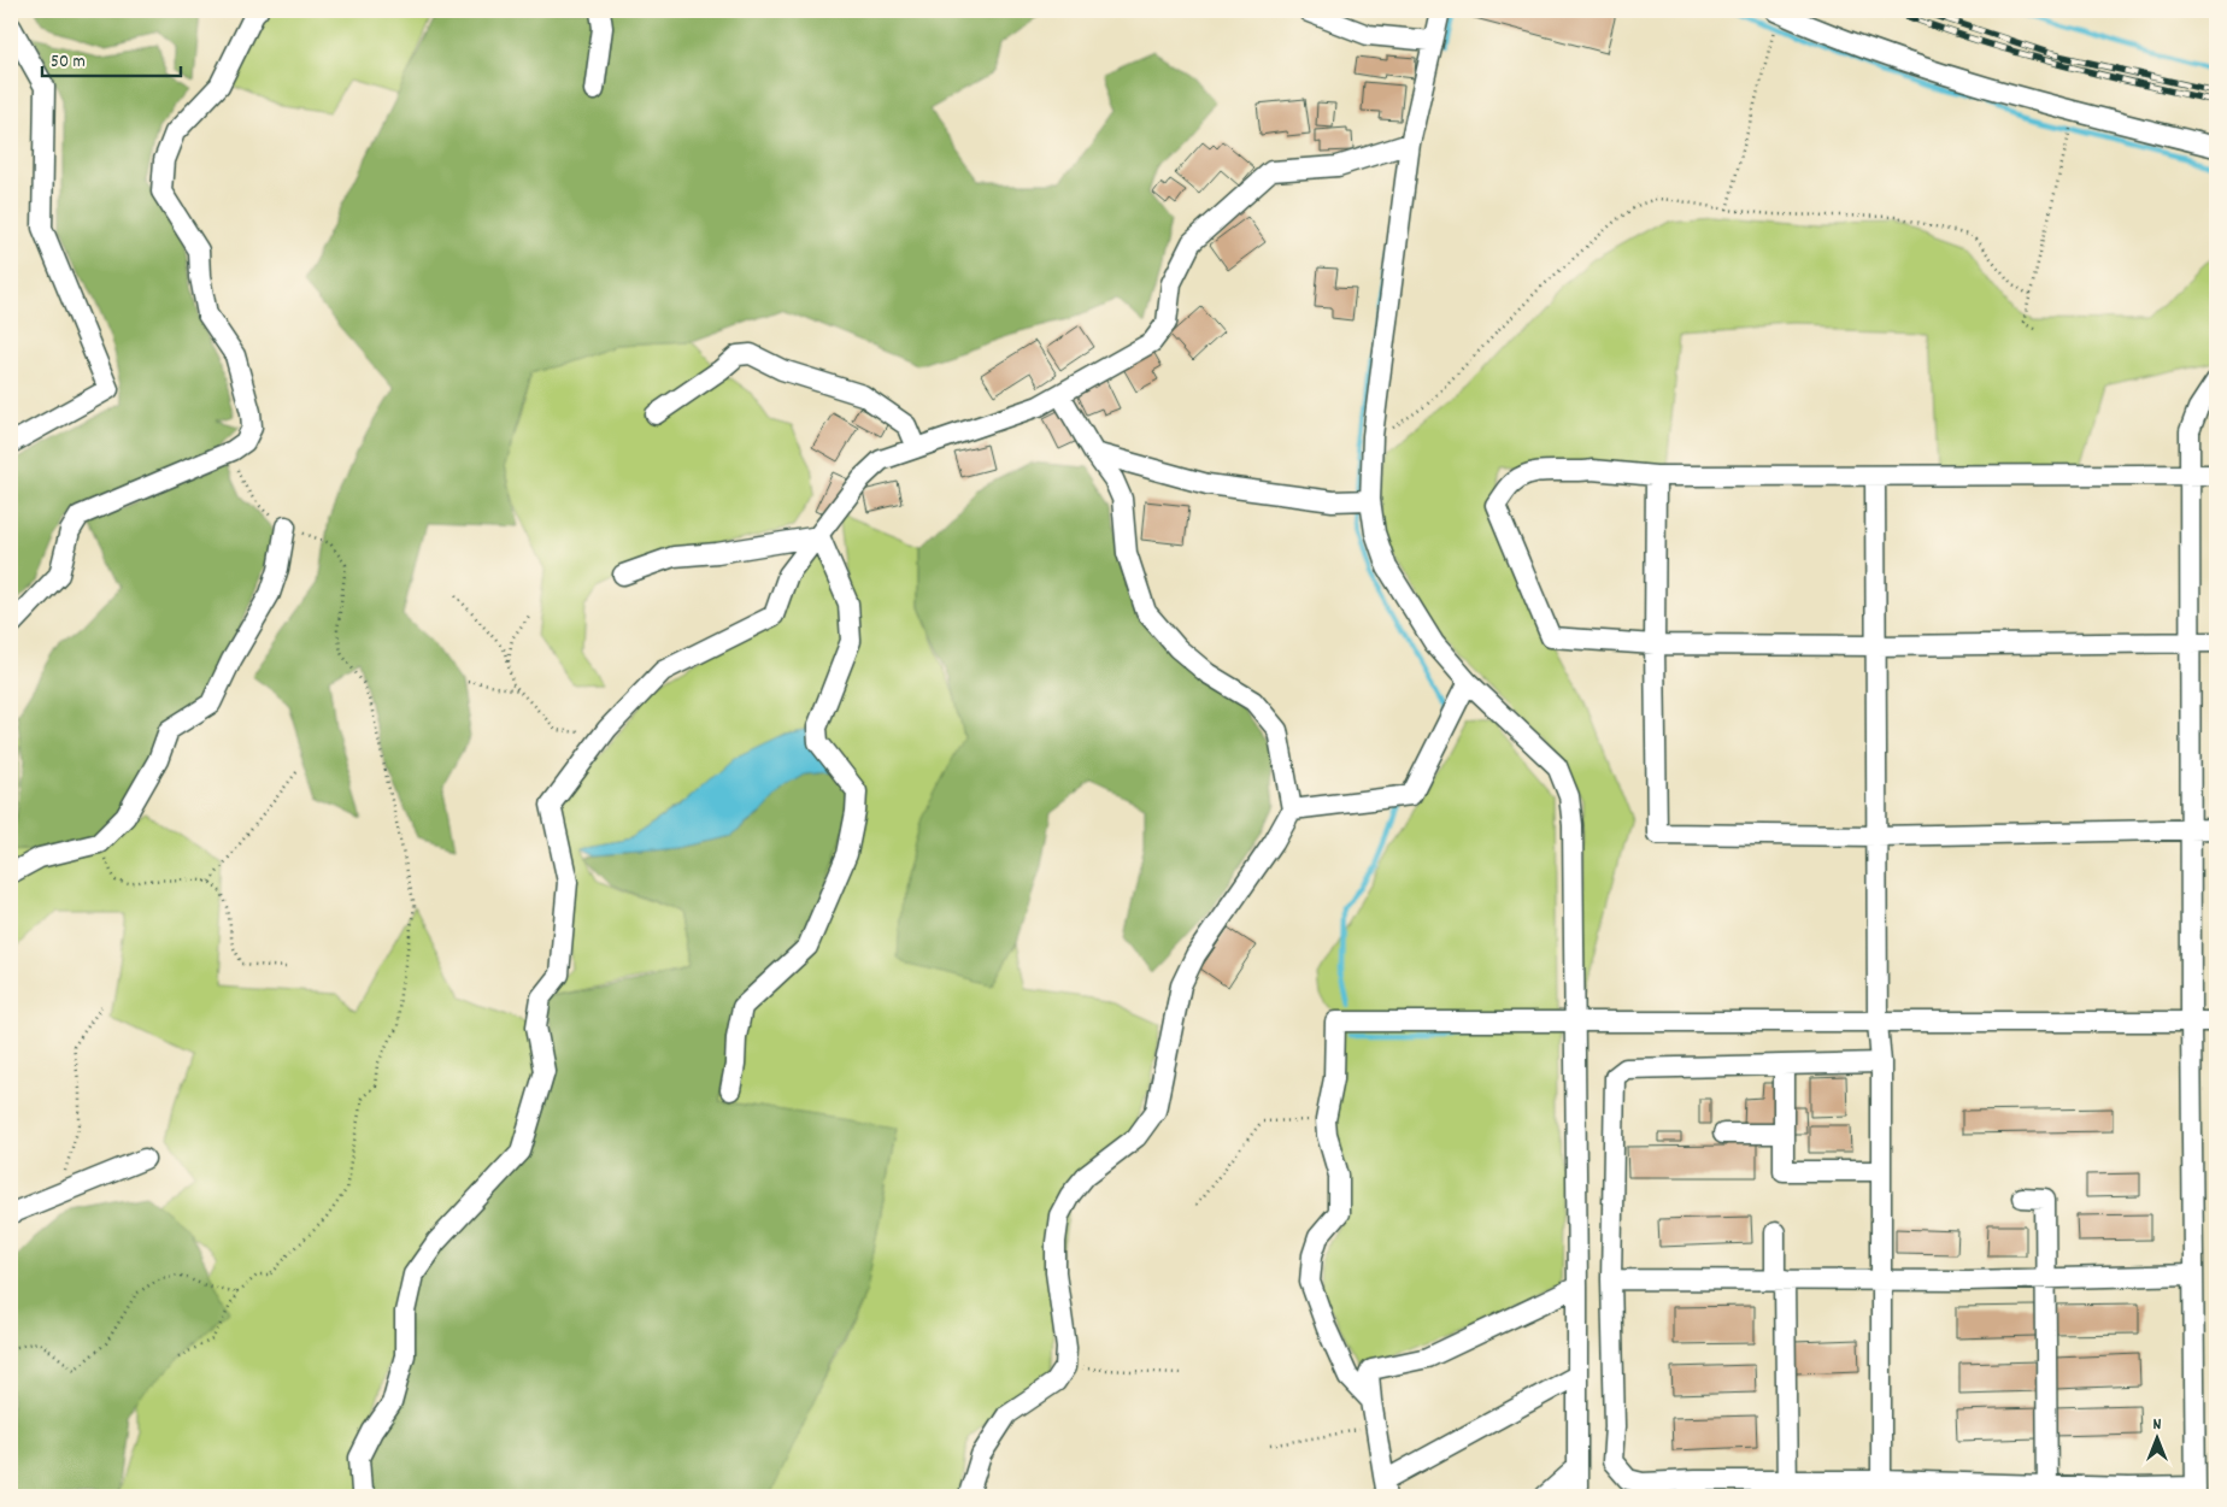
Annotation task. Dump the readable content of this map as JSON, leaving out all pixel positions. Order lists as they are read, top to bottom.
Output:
{
  "scale_bar": "50 m",
  "north": "top"
}
